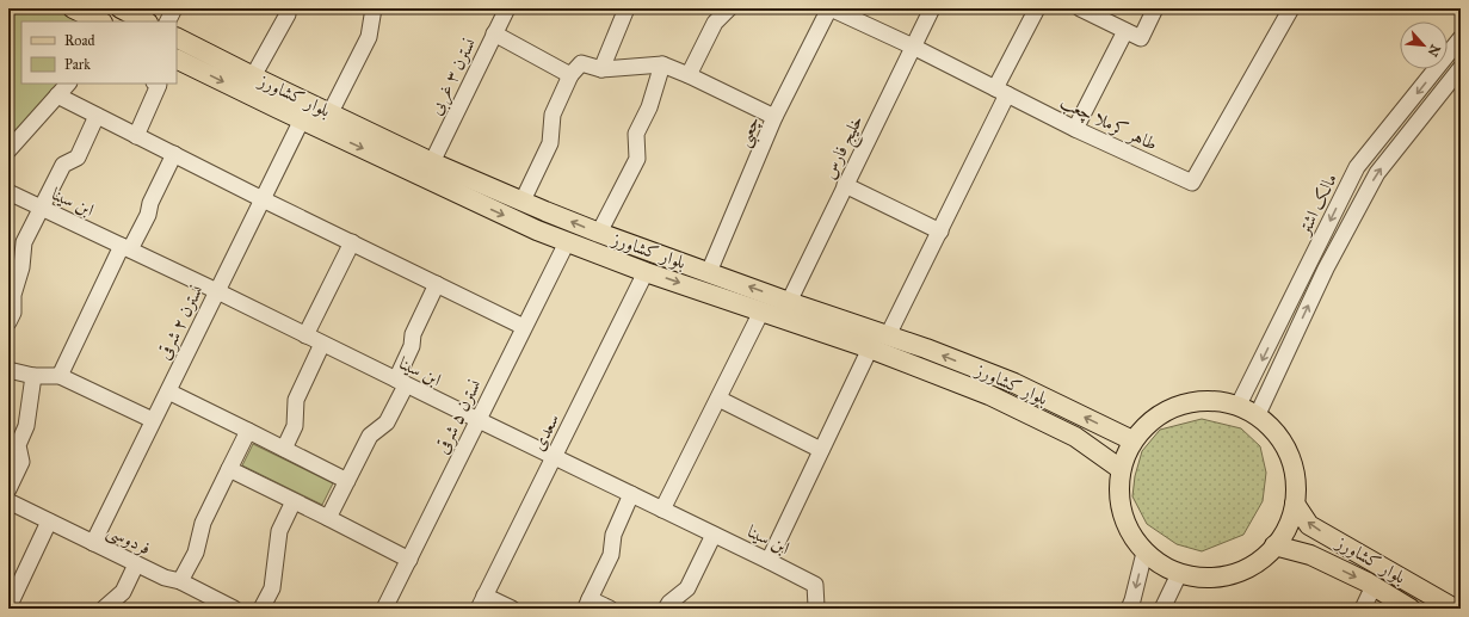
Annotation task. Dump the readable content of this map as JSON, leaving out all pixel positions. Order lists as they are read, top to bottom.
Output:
{
  "streets": {
    "main road": ["بلوار کشاورز"],
    "street": [
      "نسترن ۳ غربی",
      "طاهر کرملا چعب",
      "چعبی",
      "خلیج فارس",
      "ابن سینا",
      "مالک اشتر",
      "نسترن ۲ شرقی",
      "نسترن ۵ شرقی",
      "سعدی",
      "فردوسی"
    ]
  },
  "crossings": [
    ["نسترن ۳ غربی", "بلوار کشاورز"],
    ["بلوار کشاورز", "چعبی"],
    ["بلوار کشاورز", "خلیج فارس"],
    ["بلوار کشاورز", "نسترن ۲ شرقی"],
    ["بلوار کشاورز", "نسترن ۵ شرقی"],
    ["بلوار کشاورز", "سعدی"],
    ["طاهر کرملا چعب", "چعبی"],
    ["طاهر کرملا چعب", "خلیج فارس"],
    ["ابن سینا", "نسترن ۲ شرقی"],
    ["ابن سینا", "نسترن ۵ شرقی"],
    ["ابن سینا", "سعدی"],
    ["نسترن ۲ شرقی", "فردوسی"]
  ],
  "legend": ["Road", "Park"],
  "north": "bottom right"
}
